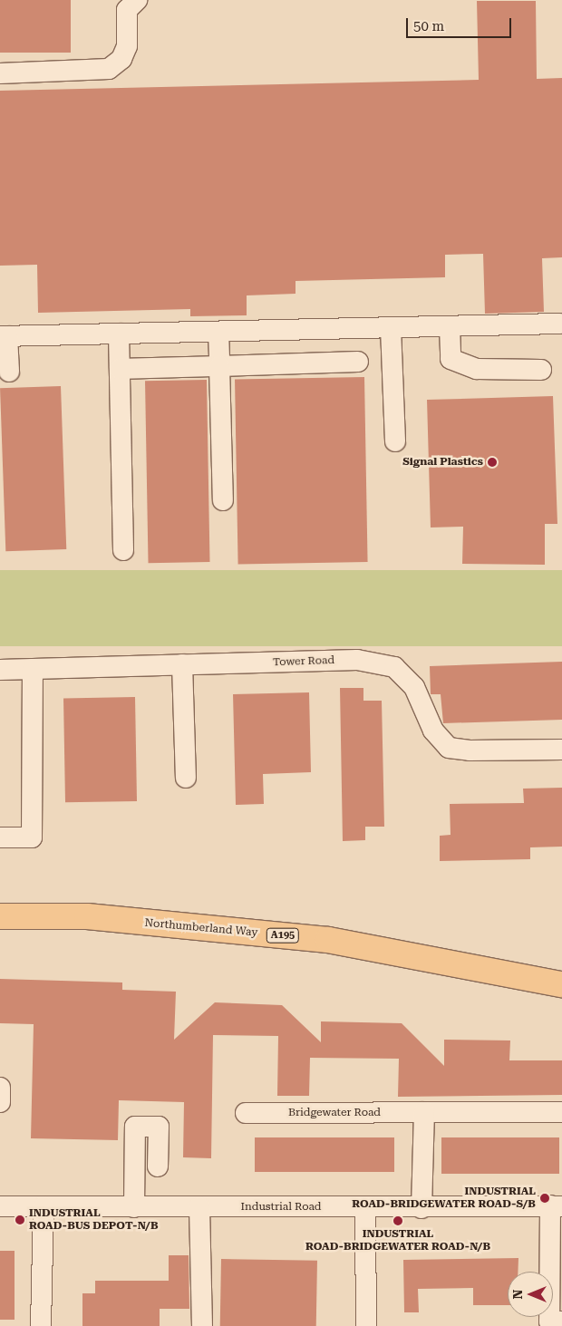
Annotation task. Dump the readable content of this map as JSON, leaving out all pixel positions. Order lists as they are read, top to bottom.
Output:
{
  "streets": {
    "main road": ["Northumberland Way", "A195"],
    "street": ["Tower Road", "Bridgewater Road", "Industrial Road"]
  },
  "places": [
    "Signal Plastics",
    "INDUSTRIAL ROAD-BRIDGEWATER ROAD-S/B",
    "INDUSTRIAL ROAD-BUS DEPOT-N/B",
    "INDUSTRIAL ROAD-BRIDGEWATER ROAD-N/B"
  ],
  "scale_bar": "50 m",
  "north": "left"
}
